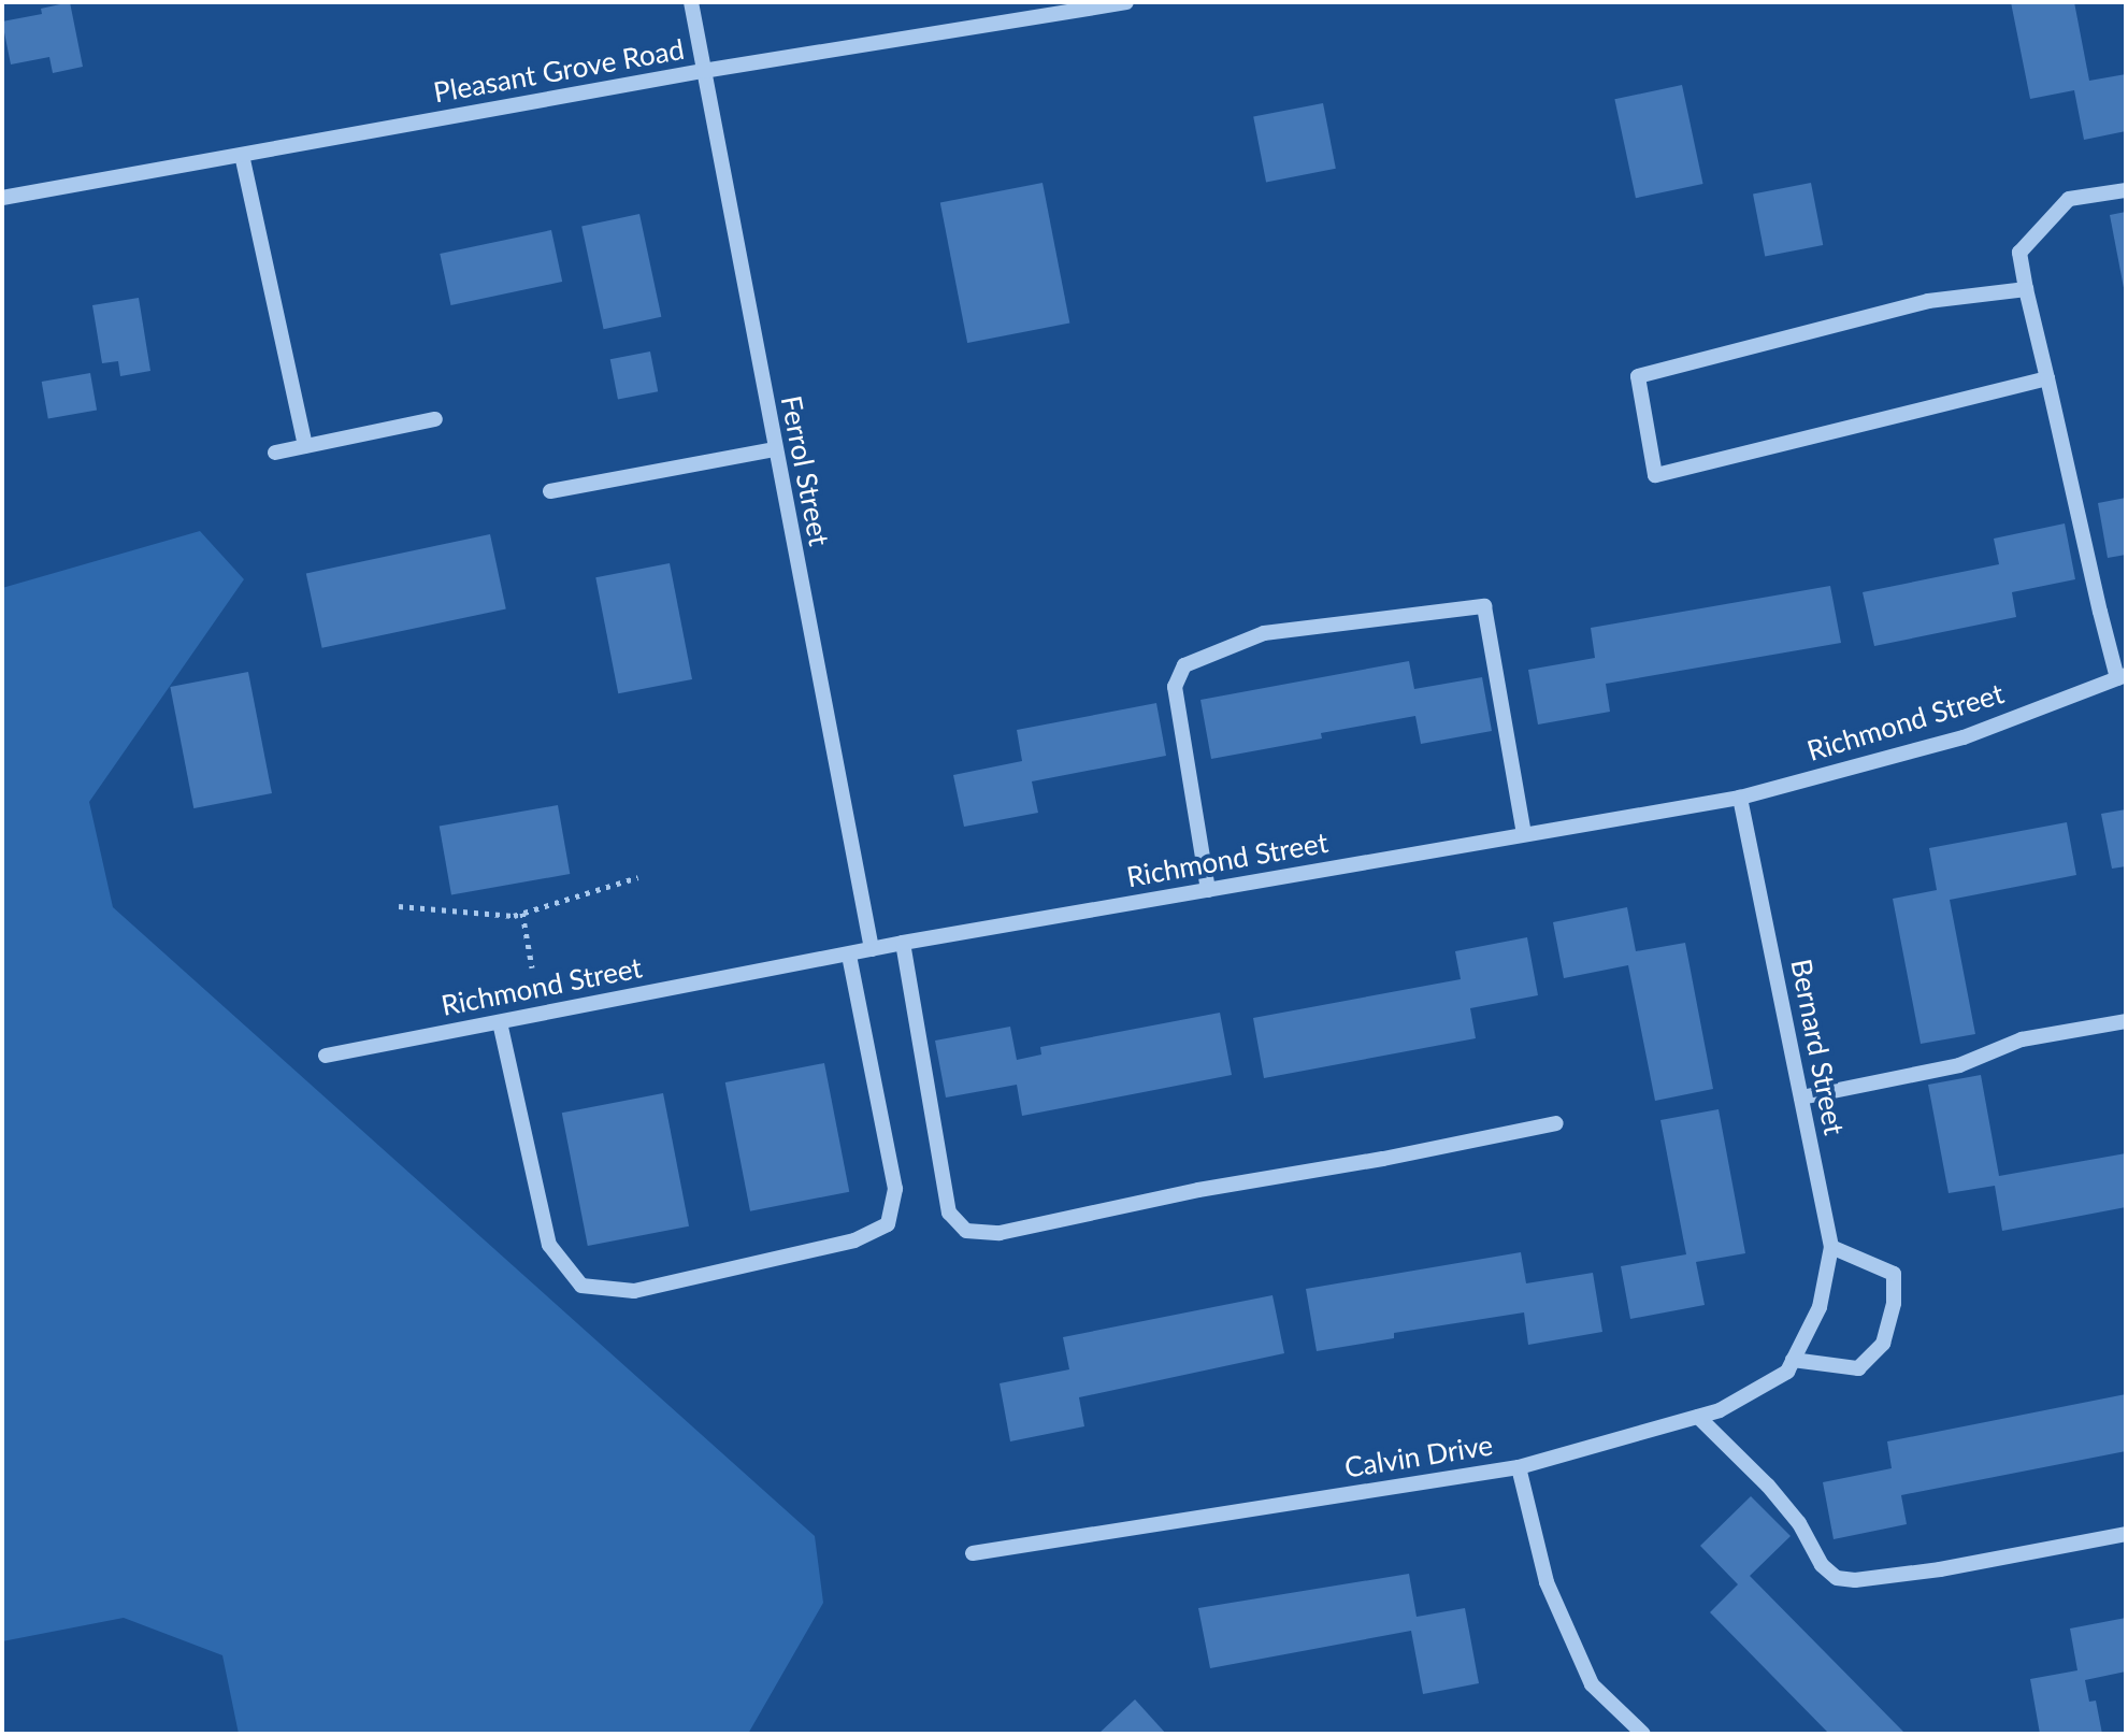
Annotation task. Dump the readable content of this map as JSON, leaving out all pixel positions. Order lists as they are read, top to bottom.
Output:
{
  "streets": {
    "street": [
      "Pleasant Grove Road",
      "Ferrol Street",
      "Richmond Street",
      "Bernard Street",
      "Calvin Drive"
    ]
  },
  "crossings": [
    ["Pleasant Grove Road", "Ferrol Street"],
    ["Ferrol Street", "Richmond Street"],
    ["Richmond Street", "Bernard Street"],
    ["Bernard Street", "Calvin Drive"]
  ]
}
